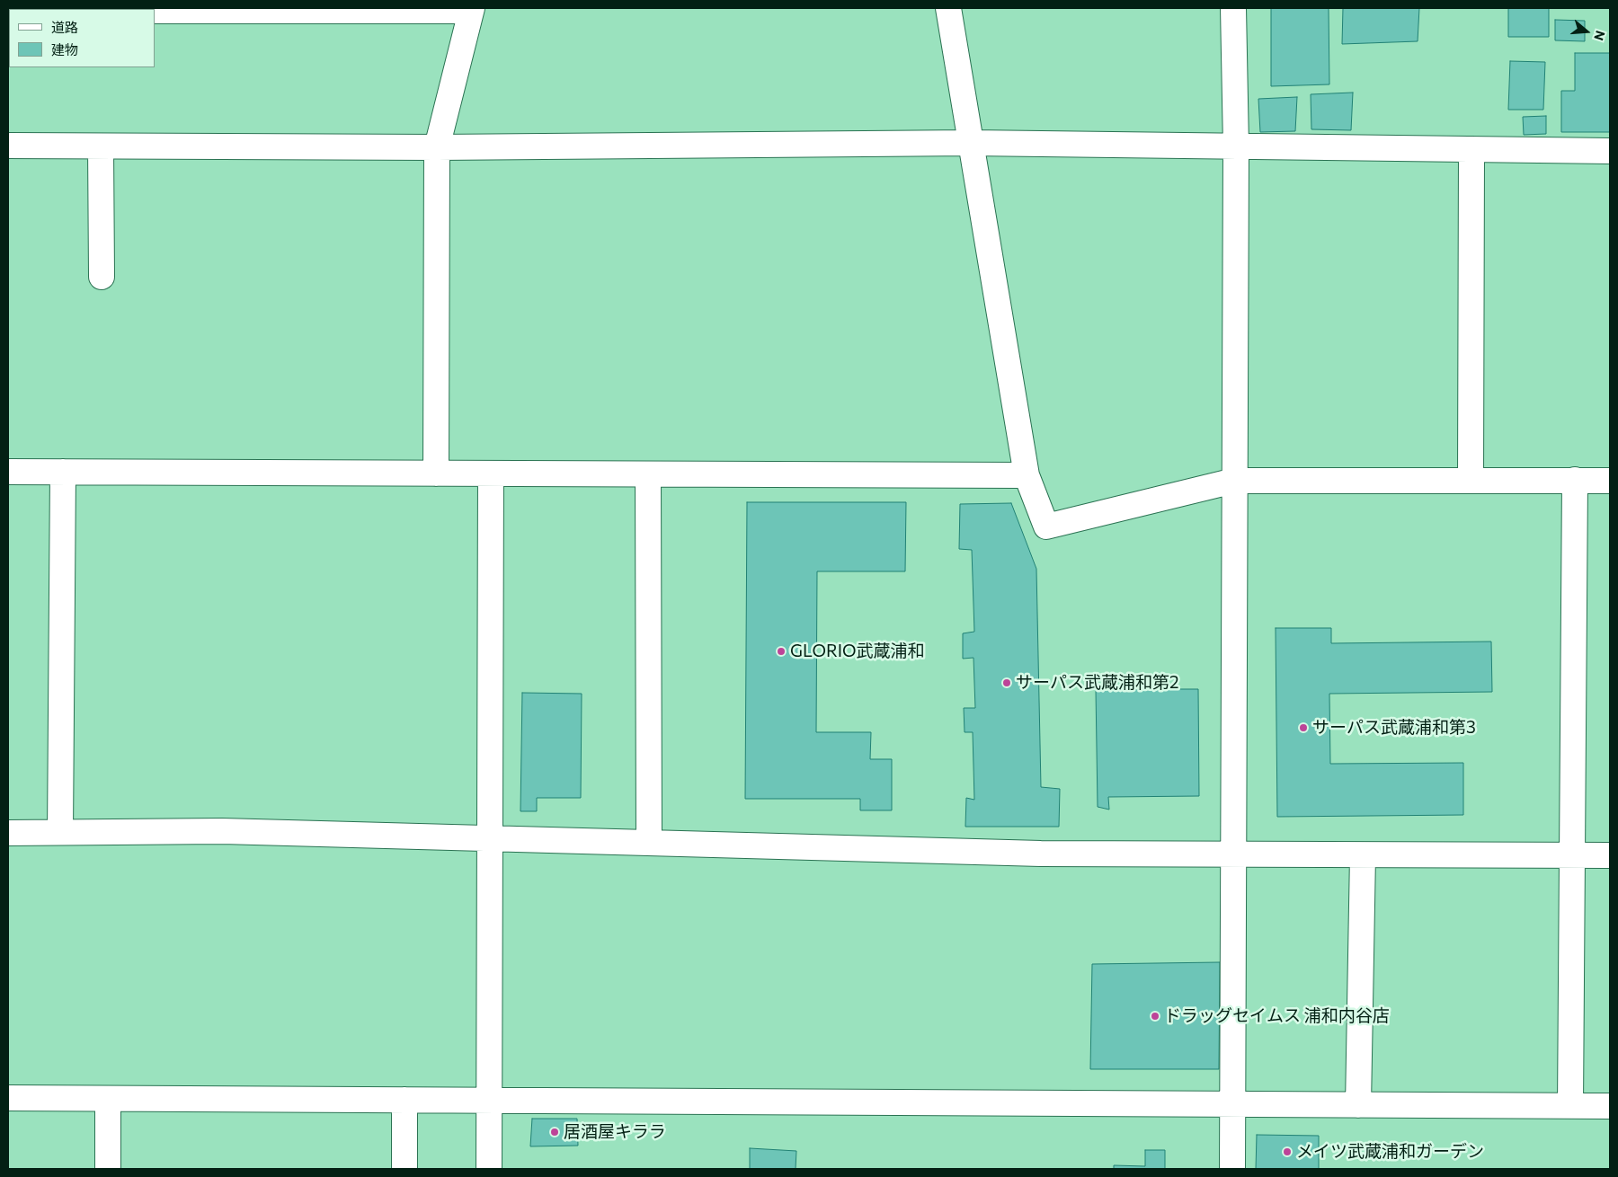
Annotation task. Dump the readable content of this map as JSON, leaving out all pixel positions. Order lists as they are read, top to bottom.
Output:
{
  "places": [
    "GLORIO武蔵浦和",
    "サーパス武蔵浦和第2",
    "サーパス武蔵浦和第3",
    "ドラッグセイムス 浦和内谷店",
    "居酒屋キララ",
    "メイツ武蔵浦和ガーデン"
  ],
  "legend": ["道路", "建物"],
  "north": "right"
}
